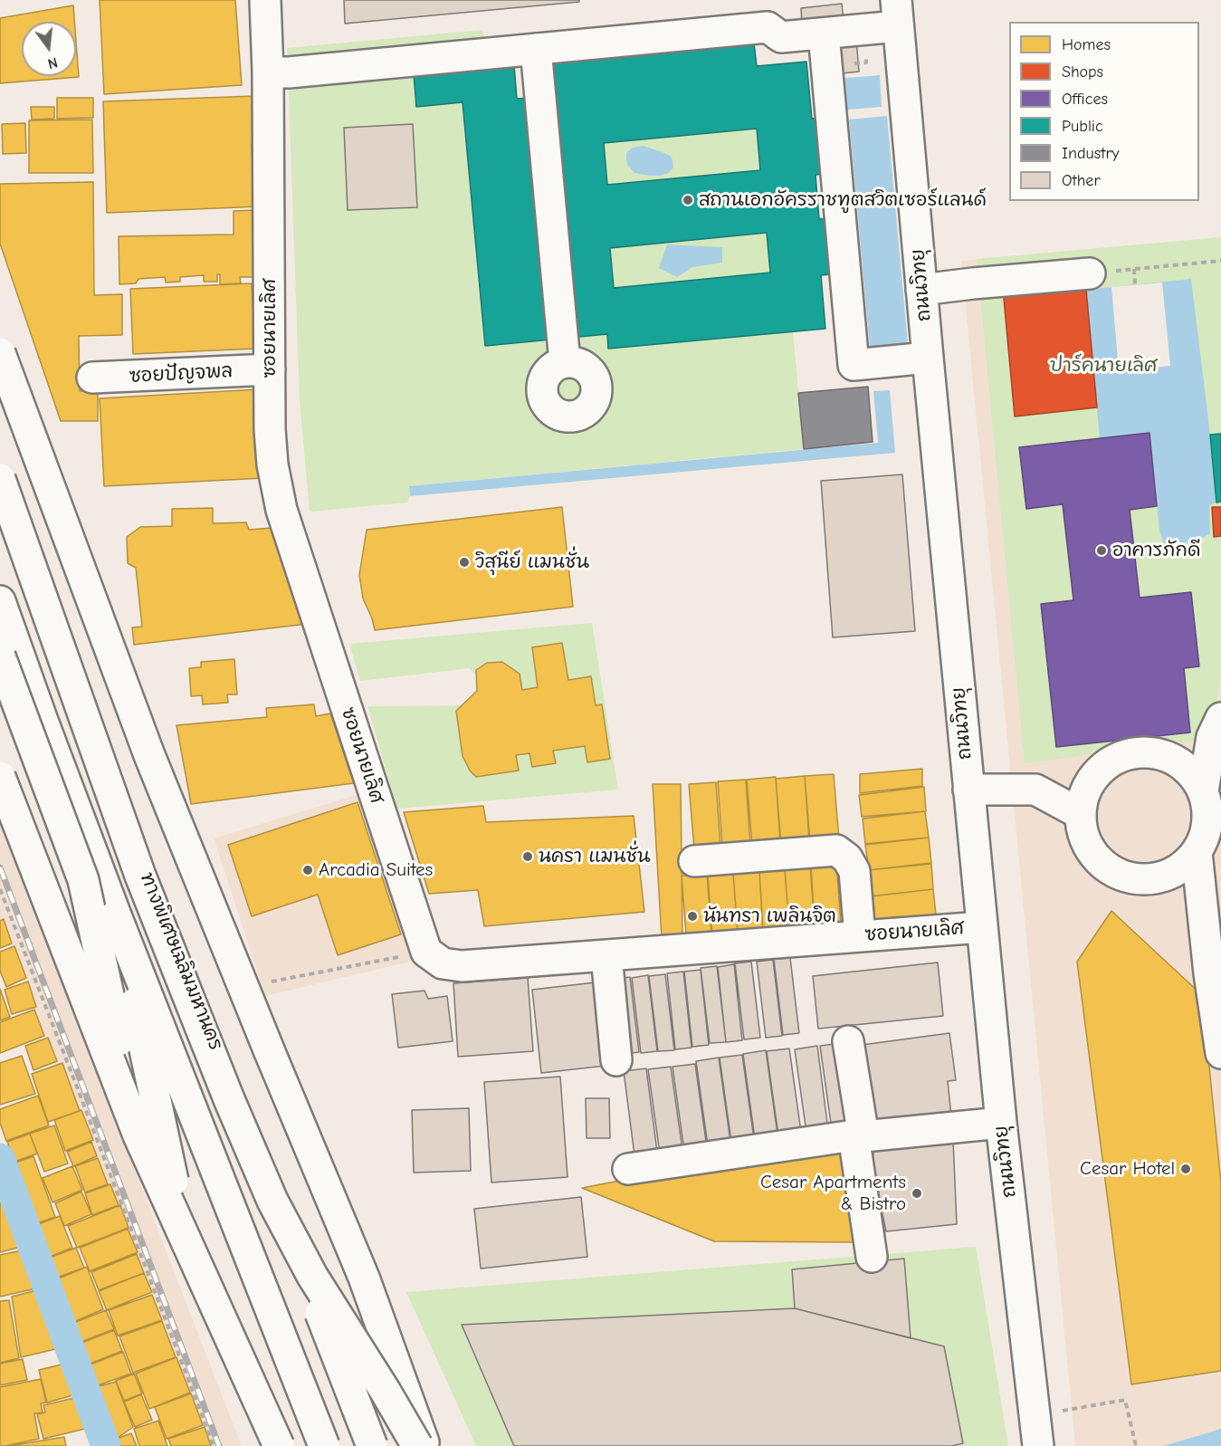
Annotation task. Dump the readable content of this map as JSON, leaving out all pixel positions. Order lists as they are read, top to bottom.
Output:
{
  "streets": {
    "main road": [
      "ถนนวิทยุ",
      "ซอยนายเลิศ",
      "ซอยปัญจพล",
      "ทางพิเศษเฉลิมมหานคร"
    ]
  },
  "crossings": [
    ["ถนนวิทยุ", "ซอยนายเลิศ"],
    ["ซอยนายเลิศ", "ซอยปัญจพล"]
  ],
  "parks": ["ปาร์คนายเลิศ"],
  "places": [
    "สถานเอกอัครราชทูตสวิตเซอร์แลนด์",
    "อาคารภักดี",
    "วิสุนีย์ แมนชั่น",
    "นครา แมนชั่น",
    "Arcadia Suites",
    "นันทรา เพลินจิต",
    "Cesar Hotel",
    "Cesar Apartments & Bistro"
  ],
  "legend": [
    "Homes",
    "Shops",
    "Offices",
    "Public",
    "Industry",
    "Other"
  ],
  "north": "bottom"
}
